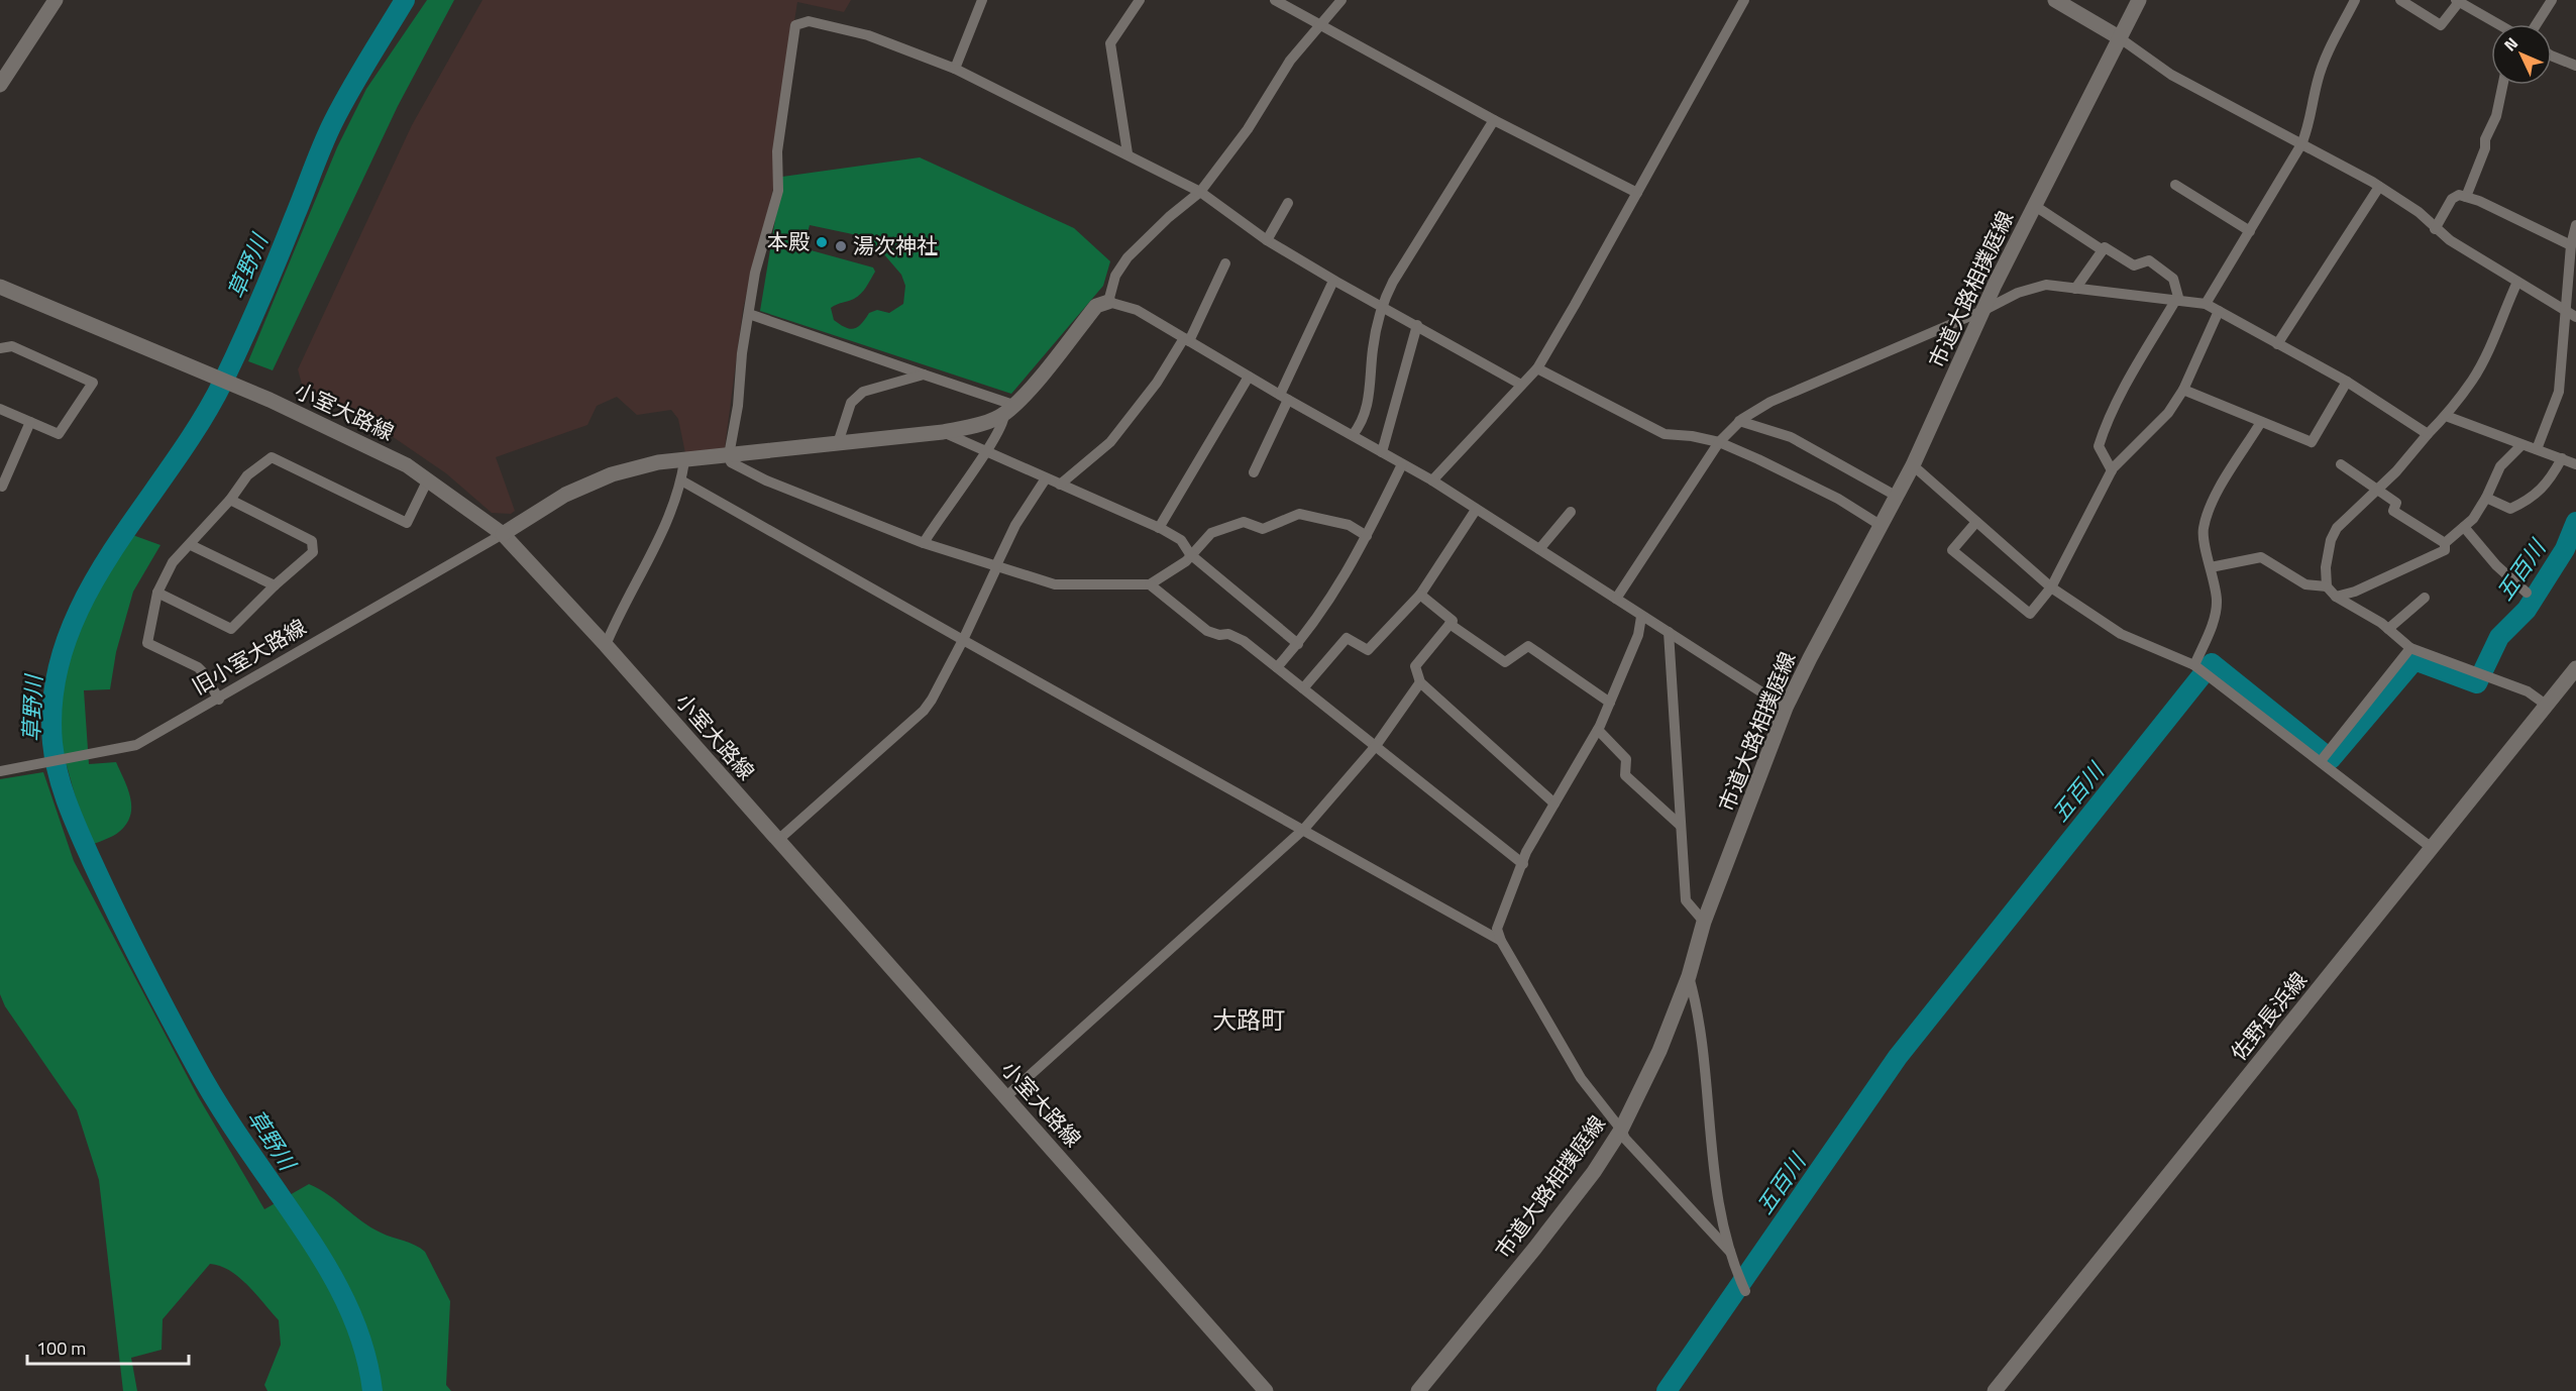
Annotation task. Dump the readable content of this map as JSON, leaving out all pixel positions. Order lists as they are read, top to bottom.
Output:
{
  "streets": {
    "main road": ["市道大路相撲庭線", "小室大路線", "佐野長浜線"],
    "street": ["旧小室大路線"]
  },
  "crossings": [
    ["小室大路線", "旧小室大路線"]
  ],
  "districts": ["大路町"],
  "water": ["草野川", "五百川"],
  "places": ["本殿", "湯次神社"],
  "scale_bar": "100 m",
  "north": "top left"
}
